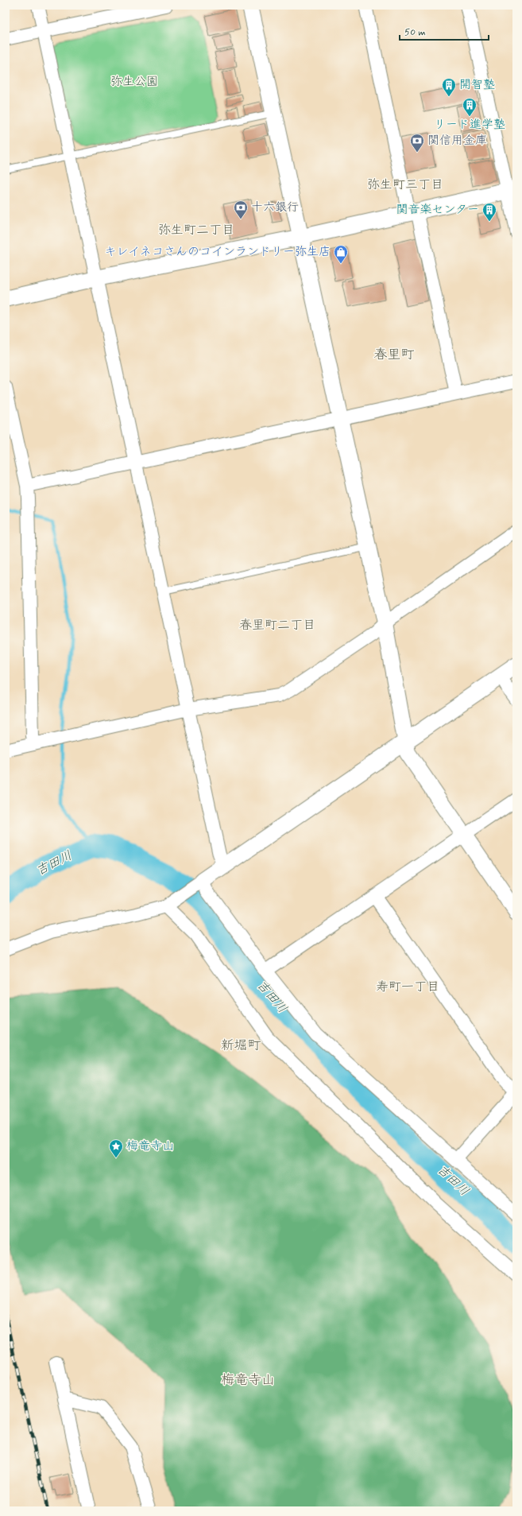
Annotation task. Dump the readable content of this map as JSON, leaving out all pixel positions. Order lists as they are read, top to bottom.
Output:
{
  "districts": [
    "弥生町三丁目",
    "弥生町二丁目",
    "春里町",
    "春里町二丁目",
    "寿町一丁目",
    "新堀町",
    "梅竜寺山"
  ],
  "water": ["吉田川"],
  "parks": ["弥生公園"],
  "places": {
    "building": ["開智塾", "リード進学塾", "関音楽センター"],
    "bank": ["関信用金庫", "十六銀行"],
    "shop": ["キレイネコさんのコインランドリー弥生店"],
    "place": ["梅竜寺山"]
  },
  "scale_bar": "50 m"
}
